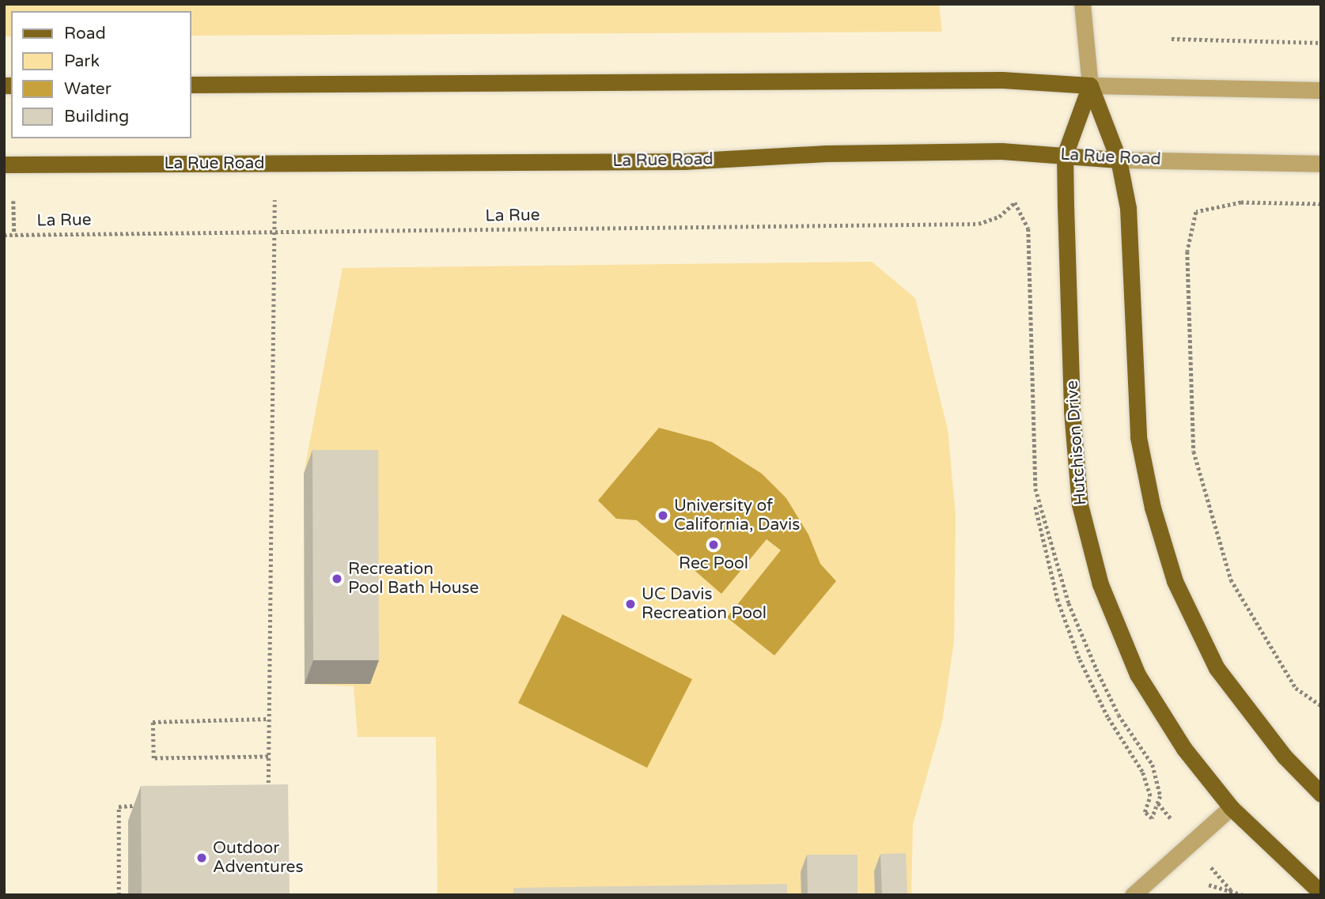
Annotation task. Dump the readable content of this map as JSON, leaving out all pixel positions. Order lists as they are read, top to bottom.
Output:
{
  "streets": {
    "main road": ["La Rue Road", "Hutchison Drive"],
    "path": ["La Rue"]
  },
  "crossings": [
    ["La Rue Road", "Hutchison Drive"]
  ],
  "places": [
    "University of California, Davis",
    "Rec Pool",
    "Recreation Pool Bath House",
    "UC Davis Recreation Pool",
    "Outdoor Adventures"
  ],
  "legend": [
    "Road",
    "Park",
    "Water",
    "Building"
  ]
}
